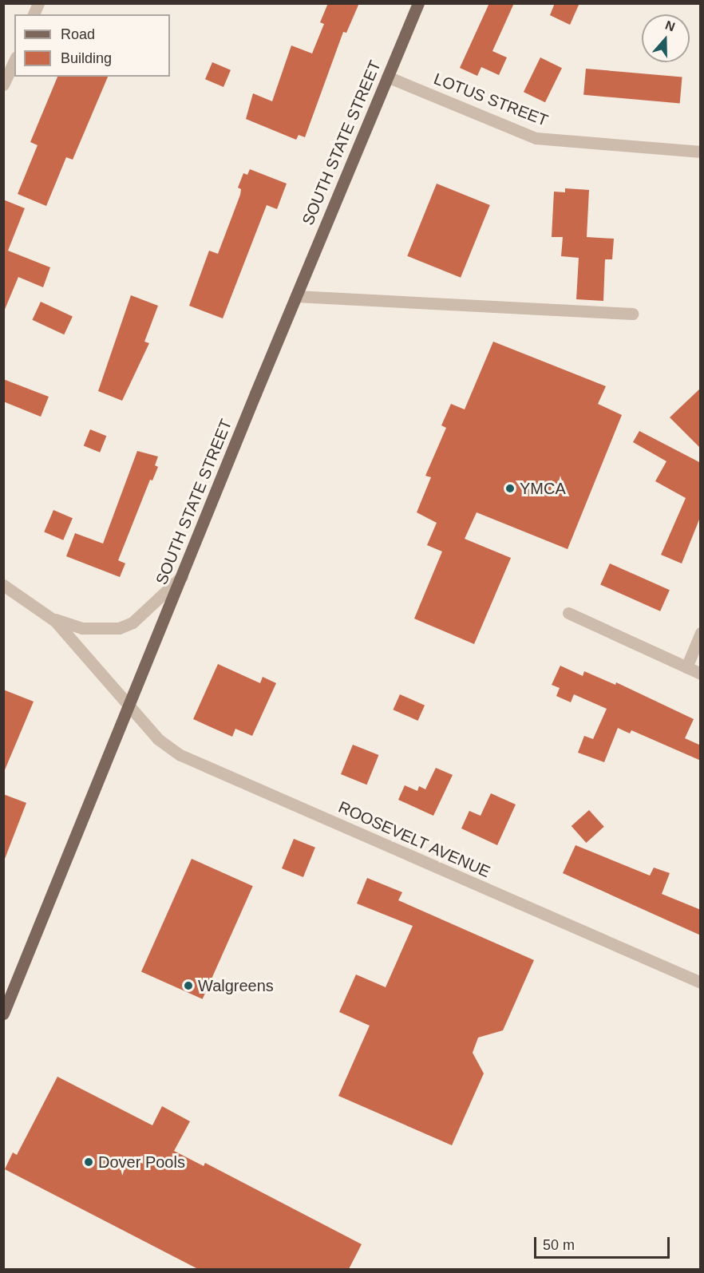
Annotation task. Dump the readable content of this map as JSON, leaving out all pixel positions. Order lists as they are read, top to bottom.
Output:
{
  "streets": {
    "main road": ["SOUTH STATE STREET"],
    "street": ["LOTUS STREET", "ROOSEVELT AVENUE"]
  },
  "crossings": [
    ["LOTUS STREET", "SOUTH STATE STREET"],
    ["SOUTH STATE STREET", "ROOSEVELT AVENUE"]
  ],
  "places": ["YMCA", "Walgreens", "Dover Pools"],
  "legend": ["Road", "Building"],
  "scale_bar": "50 m",
  "north": "top"
}
